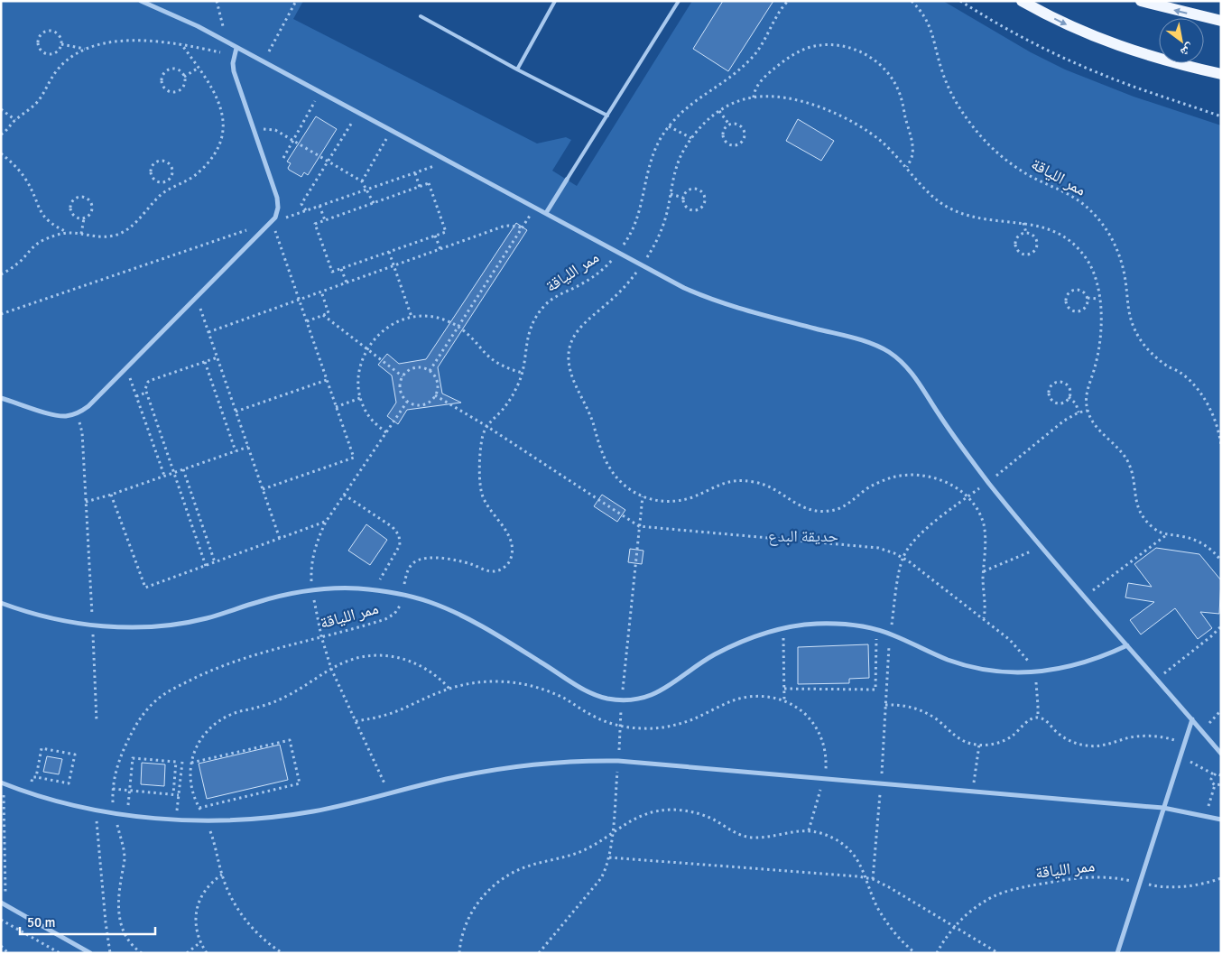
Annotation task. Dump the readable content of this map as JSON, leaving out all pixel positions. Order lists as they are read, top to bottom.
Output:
{
  "streets": {
    "path": ["ممر اللياقة"]
  },
  "parks": ["حديقة البدع"],
  "scale_bar": "50 m",
  "north": "bottom right"
}
